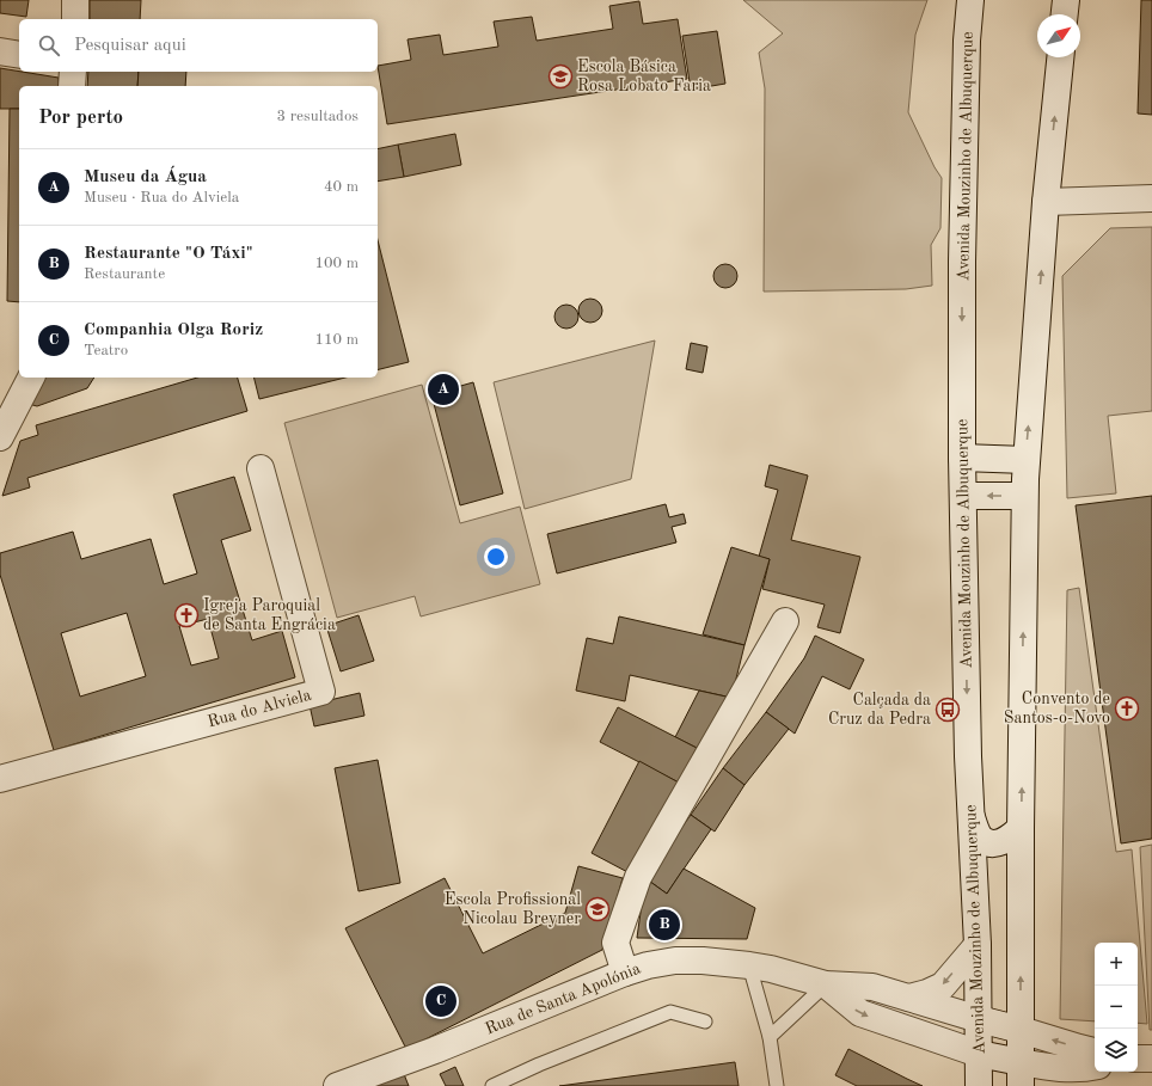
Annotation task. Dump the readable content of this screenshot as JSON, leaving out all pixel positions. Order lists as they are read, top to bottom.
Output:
{
  "streets": {
    "main road": ["Avenida Mouzinho de Albuquerque", "Rua do Alviela", "Rua de Santa Apolónia"]
  },
  "places": {
    "school or university": ["Escola Básica Rosa Lobato Faria", "Escola Profissional Nicolau Breyner"],
    "church": ["Igreja Paroquial de Santa Engrácia", "Convento de Santos-o-Novo"],
    "bus stop": ["Calçada da Cruz da Pedra"]
  },
  "north": "top right",
  "page": {
    "search": "Pesquisar aqui",
    "heading": ["Por perto", "3 resultados"],
    "list": [
      {
        "mark": "A",
        "name": "Museu da Água",
        "note": "Museu · Rua do Alviela",
        "value": "40 m"
      },
      {
        "mark": "B",
        "name": "Restaurante \"O Táxi\"",
        "note": "Restaurante",
        "value": "100 m"
      },
      {
        "mark": "C",
        "name": "Companhia Olga Roriz",
        "note": "Teatro",
        "value": "110 m"
      }
    ],
    "pins": ["A", "B", "C"],
    "map_buttons": ["+", "−"]
  }
}
